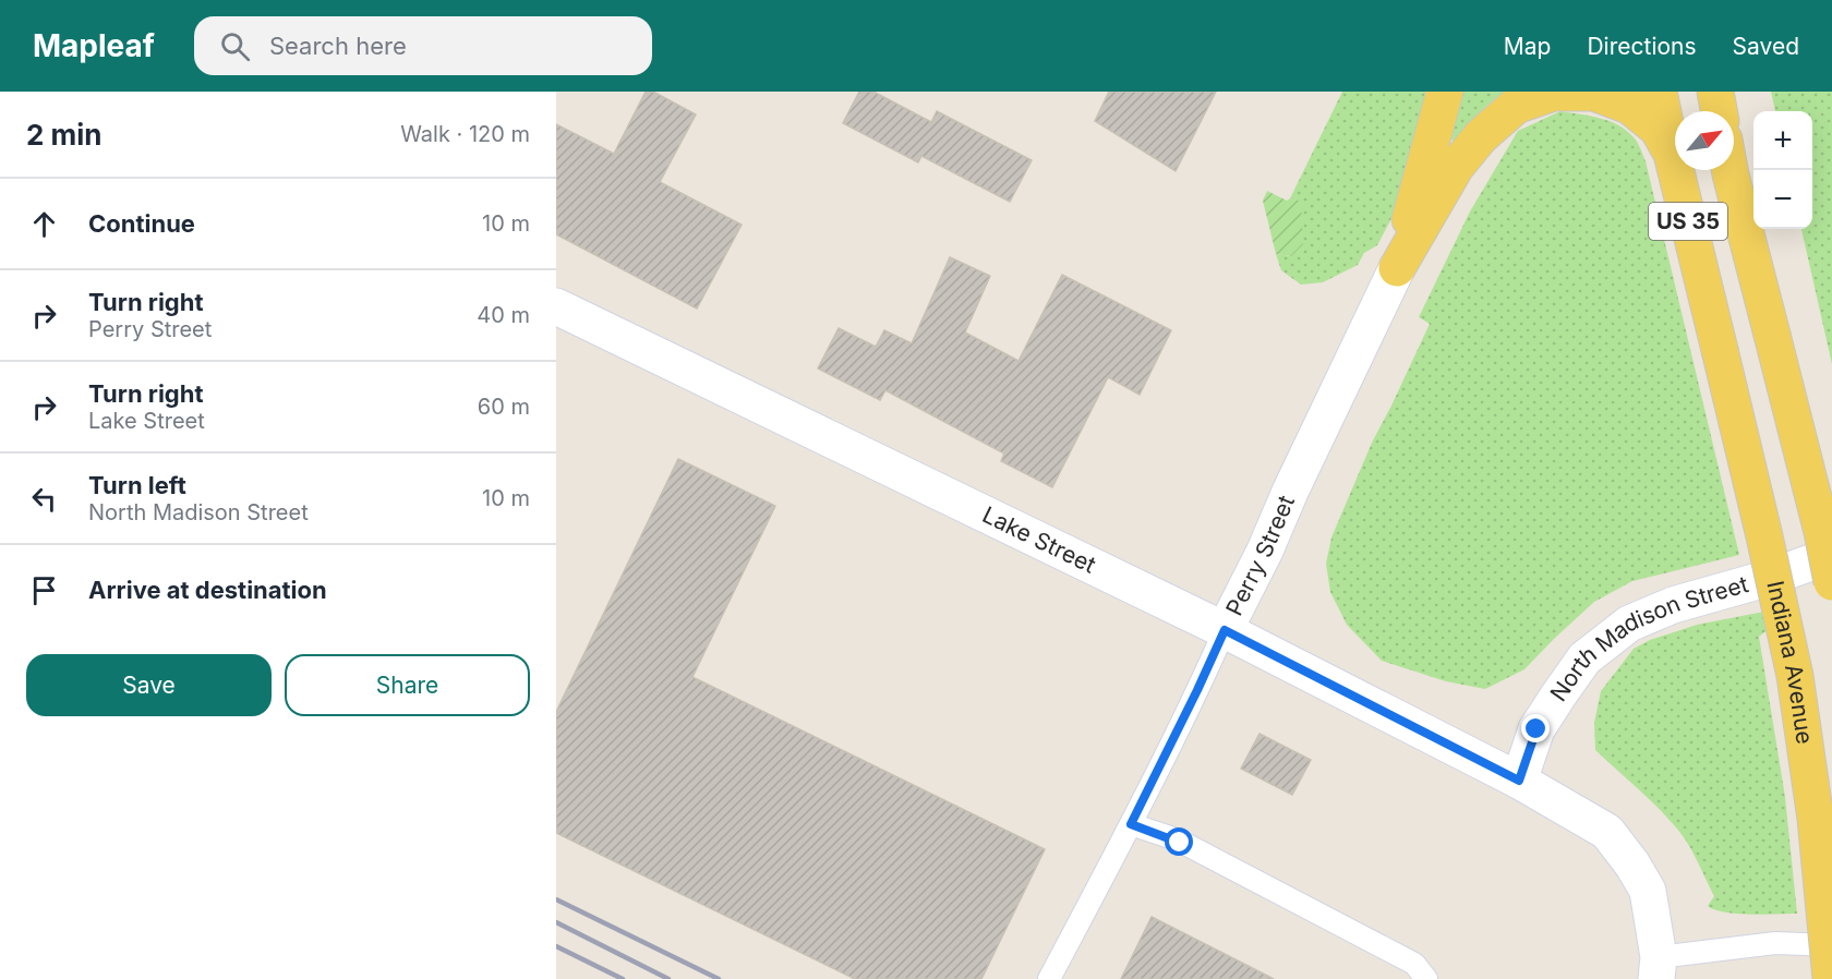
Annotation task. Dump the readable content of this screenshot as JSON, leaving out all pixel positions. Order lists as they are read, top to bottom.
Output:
{
  "streets": {
    "main road": ["US 35", "Indiana Avenue"],
    "street": ["Lake Street", "Perry Street", "North Madison Street"]
  },
  "crossings": [
    ["US 35", "Indiana Avenue"],
    ["Lake Street", "Perry Street"],
    ["Lake Street", "North Madison Street"]
  ],
  "north": "top right",
  "page": {
    "header": "Mapleaf",
    "search": "Search here",
    "nav": ["Map", "Directions", "Saved"],
    "heading": ["2 min", "Walk · 120 m"],
    "map_buttons": ["+", "−"],
    "list": [
      ["Continue", "10 m"],
      ["Turn right", "Perry Street", "40 m"],
      ["Turn right", "Lake Street", "60 m"],
      ["Turn left", "North Madison Street", "10 m"],
      "Arrive at destination"
    ],
    "buttons": ["Save", "Share"]
  }
}
